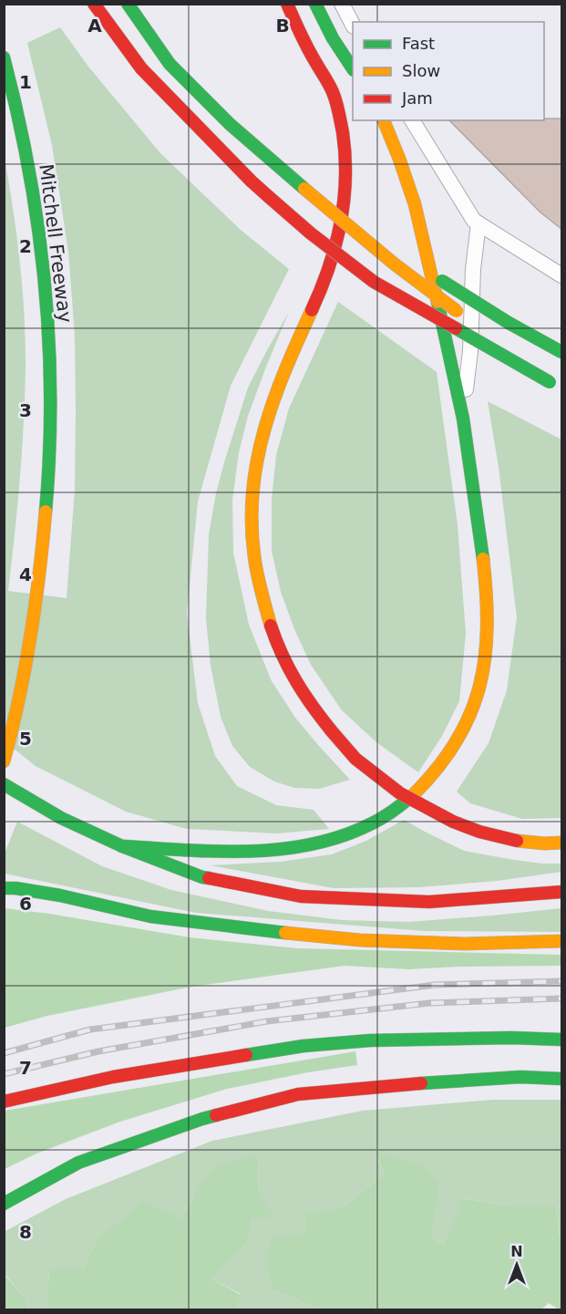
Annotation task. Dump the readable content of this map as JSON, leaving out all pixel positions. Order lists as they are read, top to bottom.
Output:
{
  "streets": {
    "highway": ["Mitchell Freeway"]
  },
  "legend": ["Fast", "Slow", "Jam"],
  "north": "top",
  "grid": {
    "columns": ["A", "B"],
    "rows": [
      "1",
      "2",
      "3",
      "4",
      "5",
      "6",
      "7",
      "8"
    ]
  }
}
